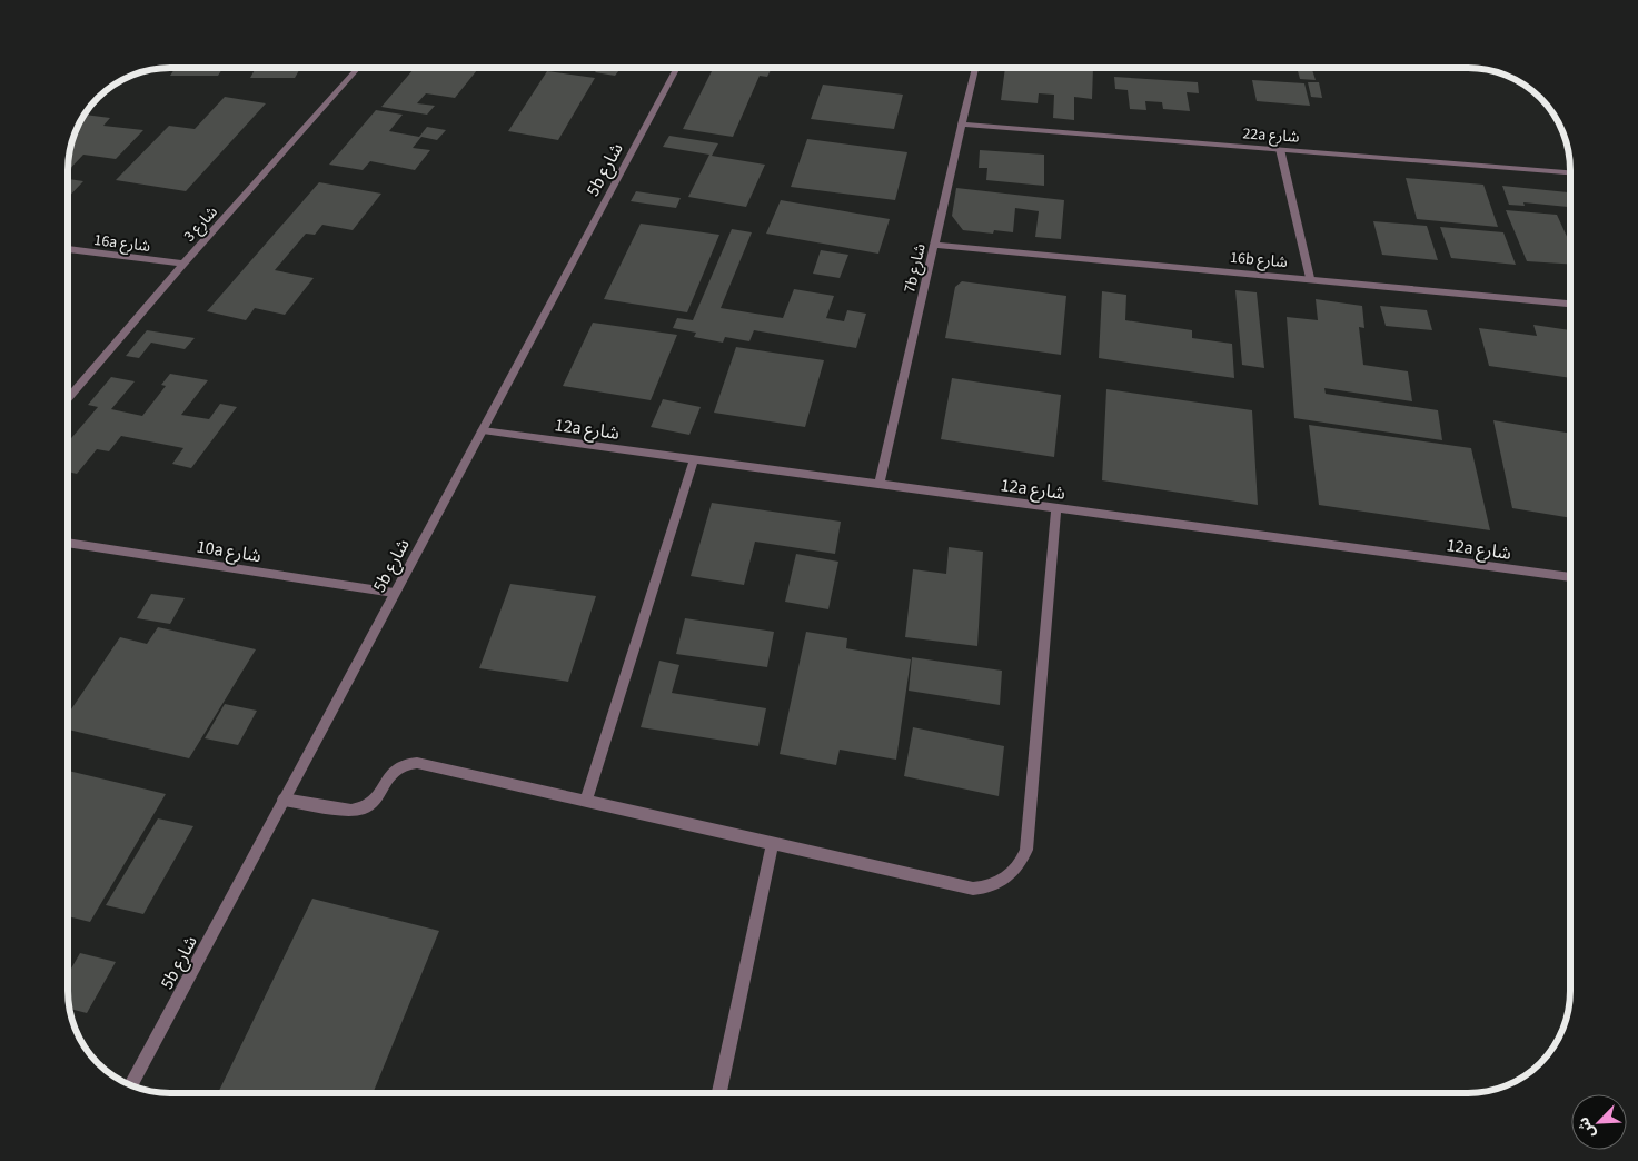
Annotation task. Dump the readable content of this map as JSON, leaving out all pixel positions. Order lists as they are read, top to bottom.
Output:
{
  "streets": {
    "street": [
      "22a شارع",
      "5b شارع",
      "شارع 3",
      "16a شارع",
      "16b شارع",
      "7b شارع",
      "12a شارع",
      "10a شارع"
    ]
  },
  "crossings": [
    ["22a شارع", "7b شارع"],
    ["5b شارع", "12a شارع"],
    ["5b شارع", "10a شارع"],
    ["شارع 3", "16a شارع"],
    ["16b شارع", "7b شارع"],
    ["7b شارع", "12a شارع"]
  ],
  "north": "bottom left"
}
